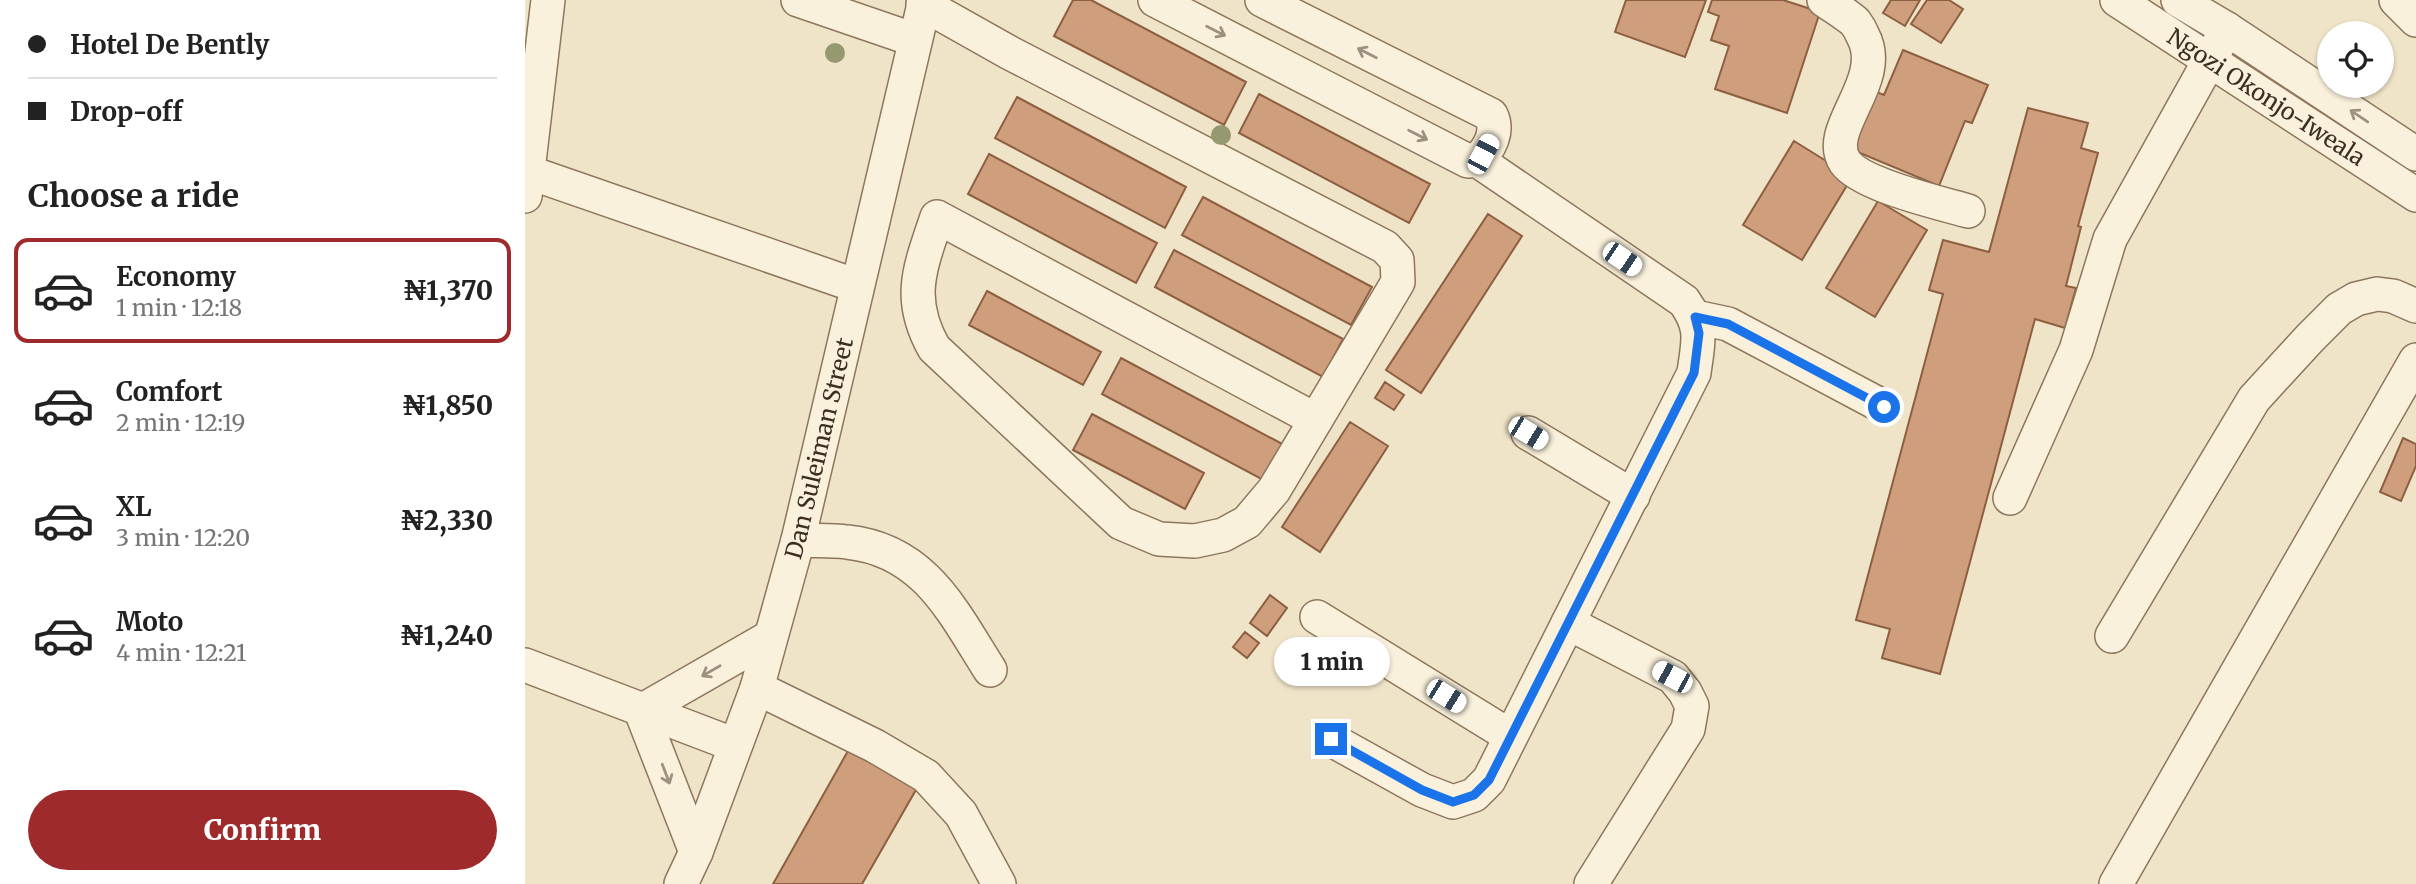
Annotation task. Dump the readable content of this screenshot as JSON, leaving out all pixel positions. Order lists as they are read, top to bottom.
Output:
{
  "streets": {
    "street": ["Ngozi Okonjo-Iweala", "Dan Suleiman Street"]
  },
  "page": {
    "banner": ["Hotel De Bently", "Drop-off"],
    "heading": "Choose a ride",
    "list": [
      {
        "name": "Economy",
        "note": "1 min · 12:18",
        "value": "₦1,370"
      },
      {
        "name": "Comfort",
        "note": "2 min · 12:19",
        "value": "₦1,850"
      },
      {
        "name": "XL",
        "note": "3 min · 12:20",
        "value": "₦2,330"
      },
      {
        "name": "Moto",
        "note": "4 min · 12:21",
        "value": "₦1,240"
      }
    ],
    "bubble": "1 min",
    "buttons": "Confirm"
  }
}
